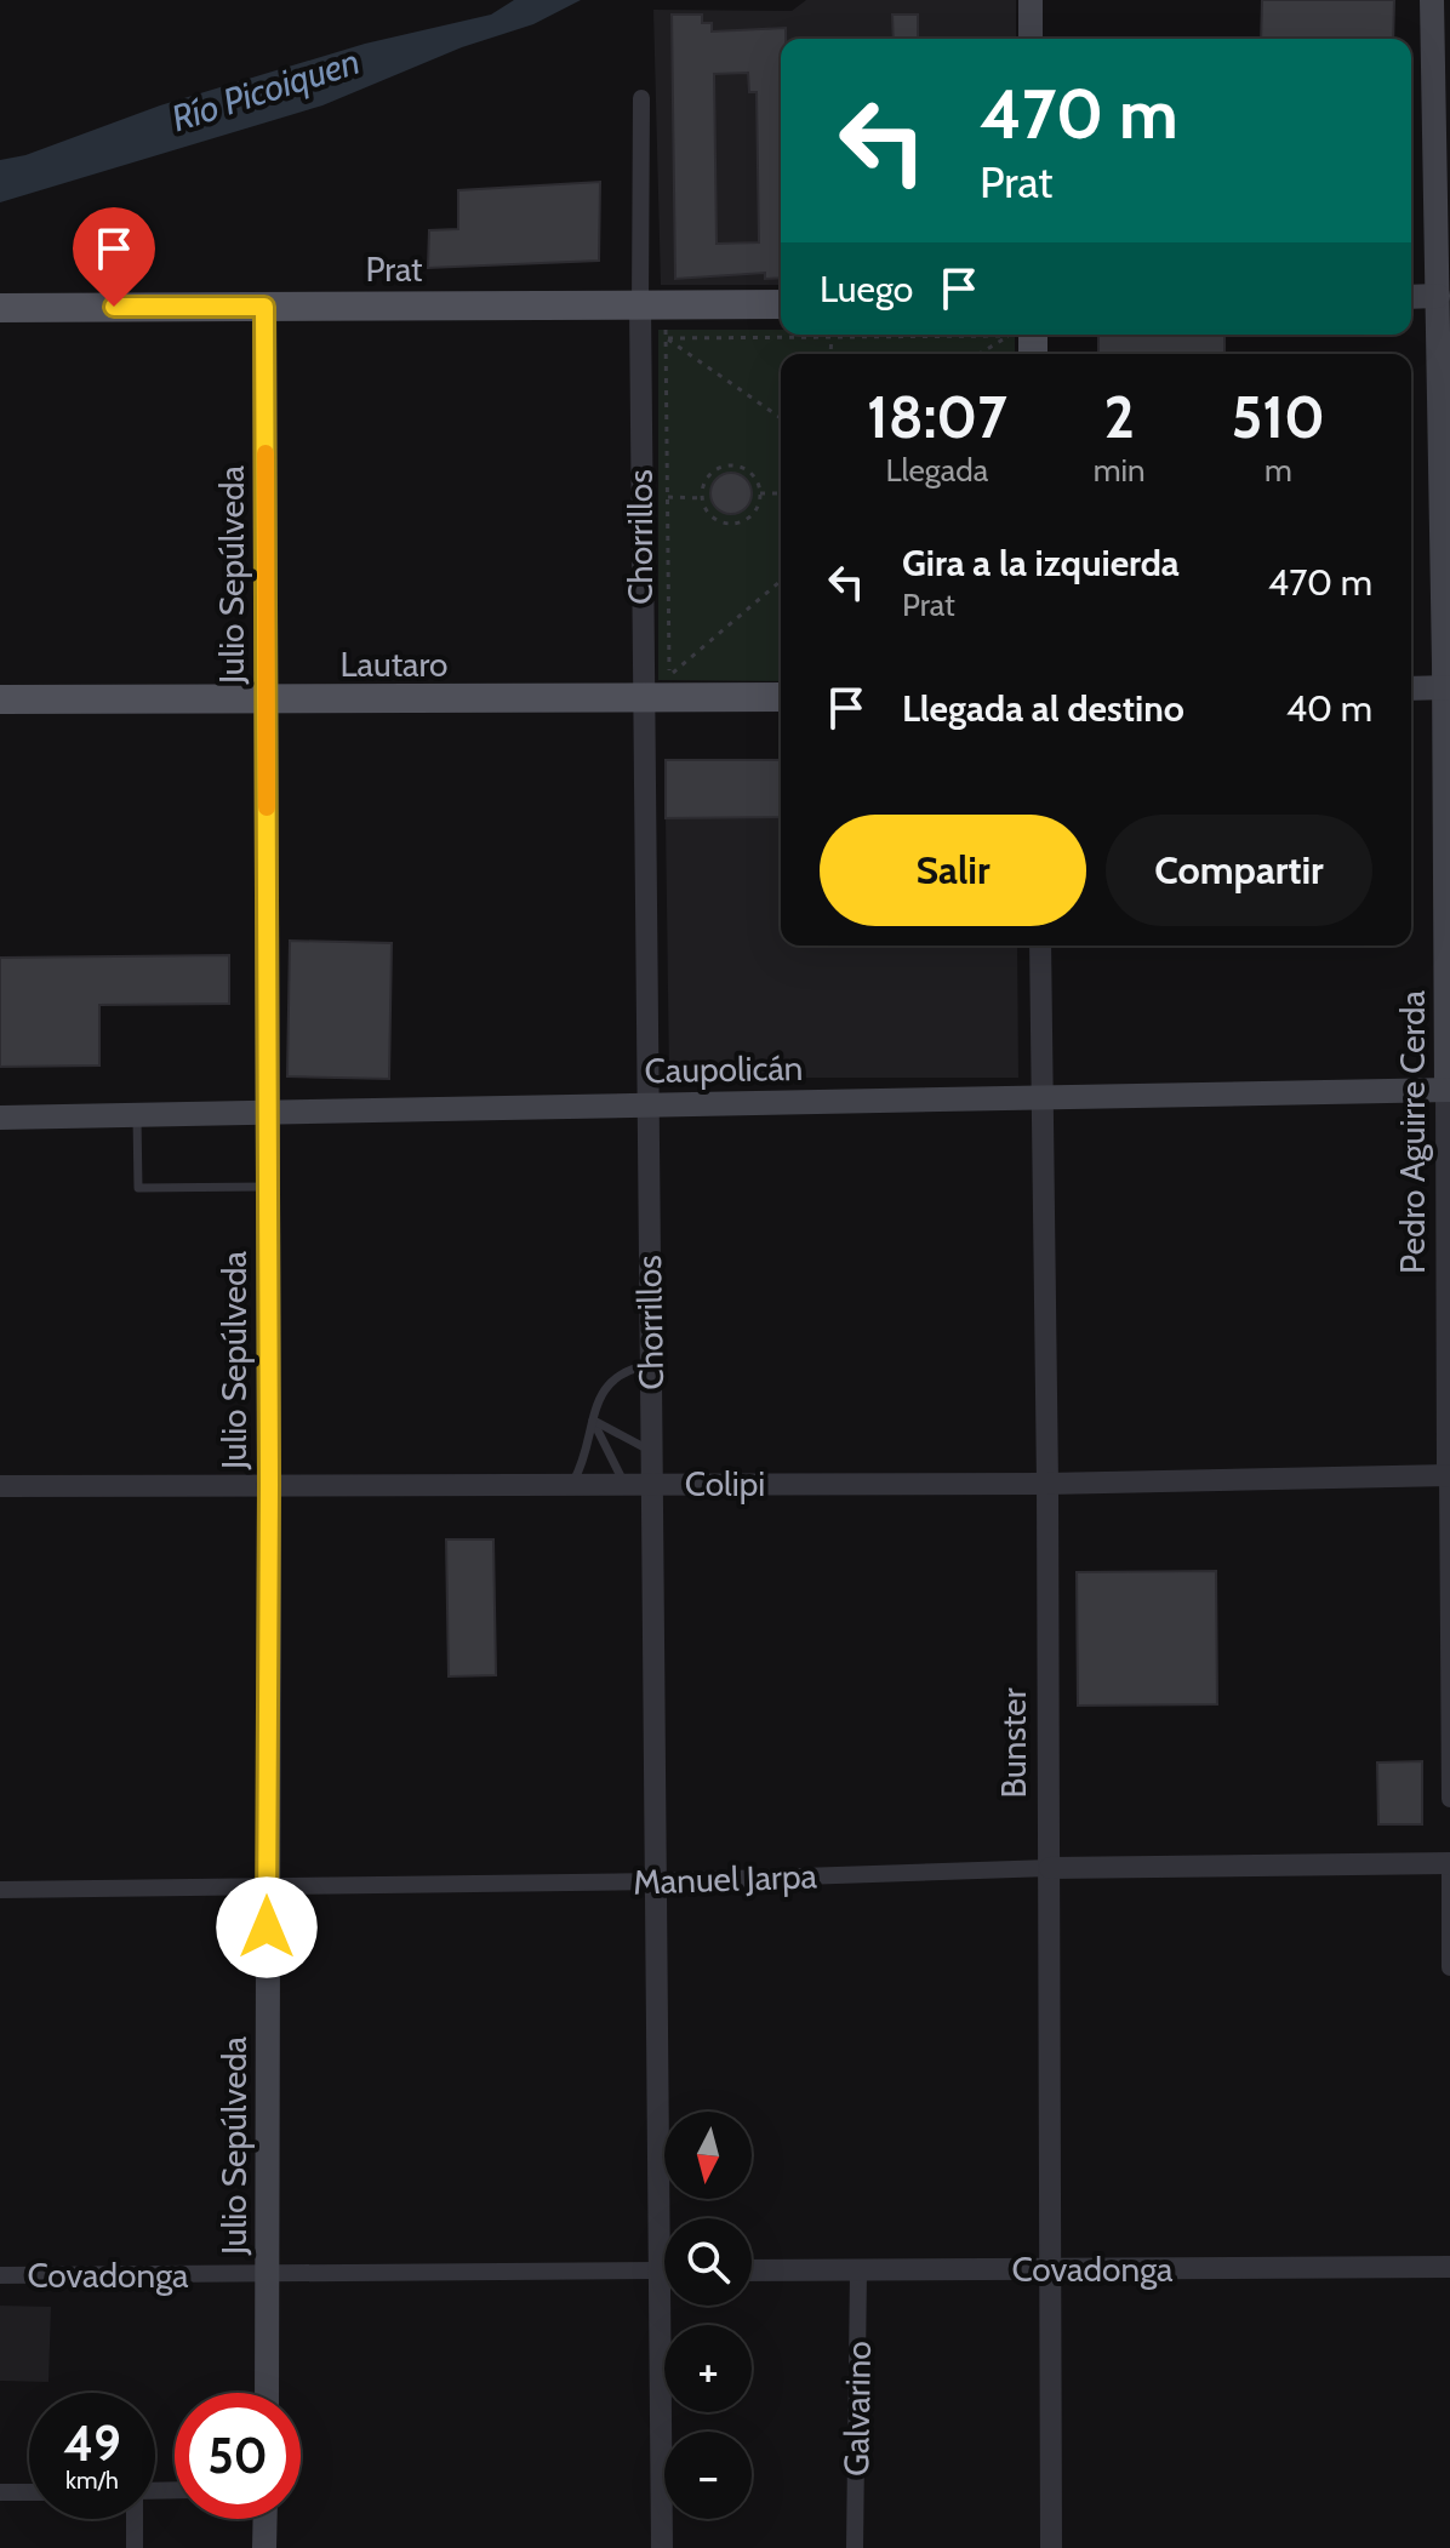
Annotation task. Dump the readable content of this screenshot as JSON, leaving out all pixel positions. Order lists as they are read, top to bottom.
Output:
{
  "streets": {
    "main road": [
      "Prat",
      "Julio Sepúlveda",
      "Lautaro",
      "Caupolicán",
      "Pedro Aguirre Cerda"
    ],
    "street": [
      "Chorrillos",
      "Colipi",
      "Bunster",
      "Manuel Jarpa",
      "Covadonga",
      "Galvarino"
    ]
  },
  "crossings": [
    ["Prat", "Chorrillos"],
    ["Prat", "Julio Sepúlveda"],
    ["Chorrillos", "Lautaro"],
    ["Chorrillos", "Caupolicán"],
    ["Chorrillos", "Colipi"],
    ["Chorrillos", "Manuel Jarpa"],
    ["Julio Sepúlveda", "Lautaro"],
    ["Julio Sepúlveda", "Caupolicán"],
    ["Julio Sepúlveda", "Colipi"],
    ["Julio Sepúlveda", "Manuel Jarpa"],
    ["Julio Sepúlveda", "Covadonga"],
    ["Caupolicán", "Pedro Aguirre Cerda"],
    ["Caupolicán", "Bunster"],
    ["Pedro Aguirre Cerda", "Colipi"],
    ["Colipi", "Bunster"],
    ["Bunster", "Manuel Jarpa"],
    ["Bunster", "Covadonga"],
    ["Covadonga", "Galvarino"]
  ],
  "water": ["Río Picoiquen"],
  "north": "bottom",
  "page": {
    "turn": ["470 m", "Prat"],
    "then": "Luego",
    "eta": [
      "18:07",
      "Llegada",
      "2",
      "min",
      "510",
      "m"
    ],
    "list": [
      {
        "name": "Gira a la izquierda",
        "note": "Prat",
        "value": "470 m"
      },
      {
        "name": "Llegada al destino",
        "value": "40 m"
      }
    ],
    "buttons": ["Salir", "Compartir"],
    "map_buttons": ["+", "−"],
    "speed": "49 km/h",
    "limit": "50"
  }
}
